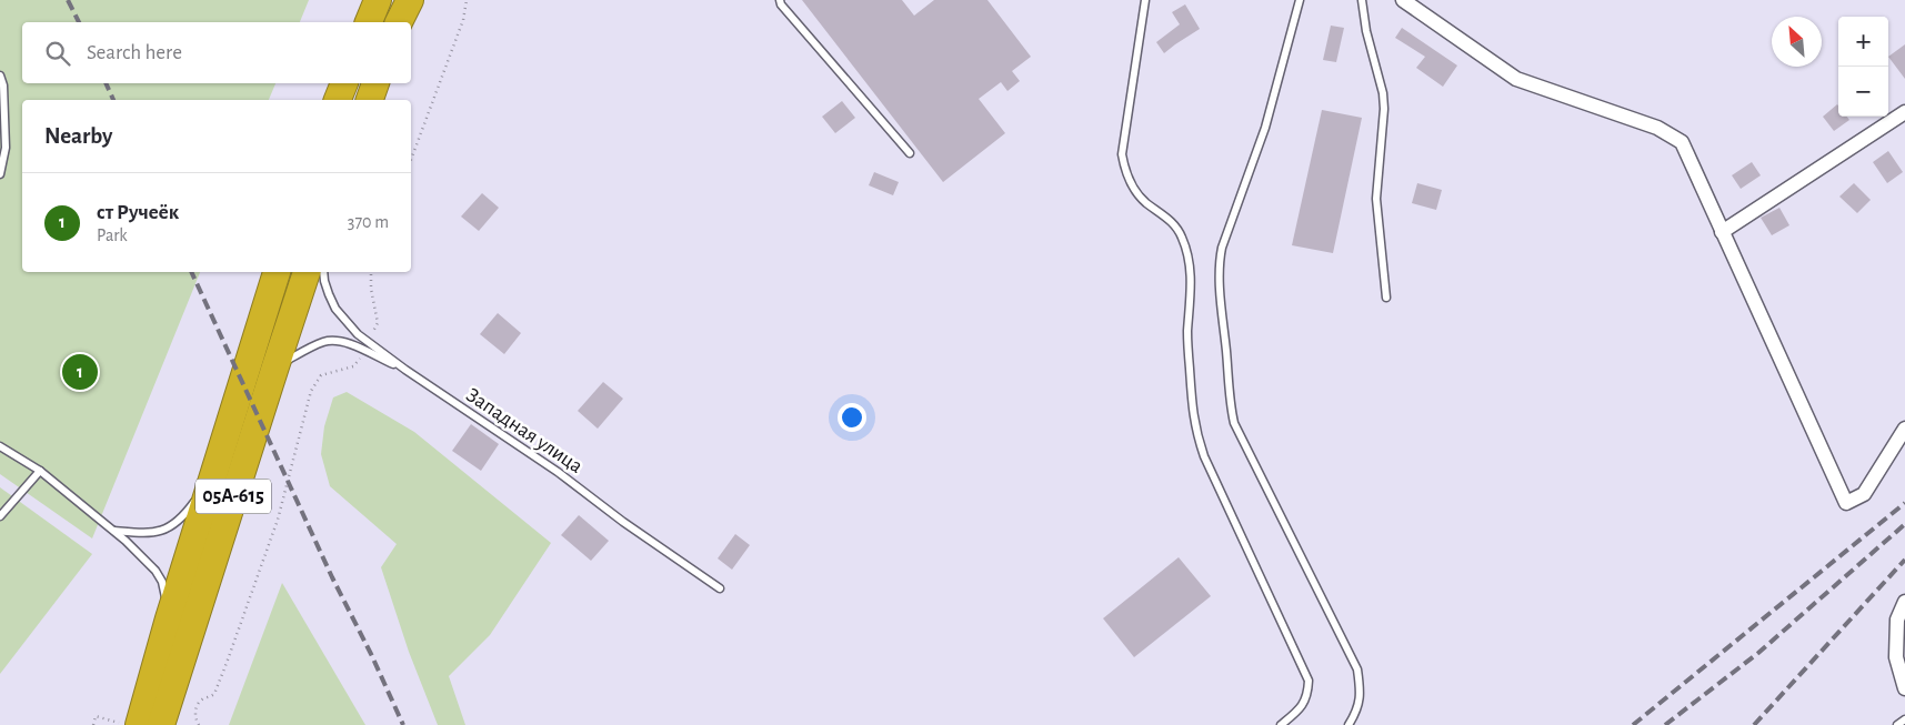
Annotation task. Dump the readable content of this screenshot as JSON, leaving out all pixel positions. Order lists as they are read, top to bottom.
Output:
{
  "streets": {
    "highway": ["05А-615"],
    "lane": ["Западная улица"]
  },
  "crossings": [
    ["Западная улица", "05А-615"]
  ],
  "north": "top left",
  "page": {
    "map_buttons": ["+", "−"],
    "search": "Search here",
    "heading": "Nearby",
    "list": [
      {
        "mark": "1",
        "name": "ст Ручеёк",
        "note": "Park",
        "value": "370 m"
      }
    ],
    "pins": "1"
  }
}
